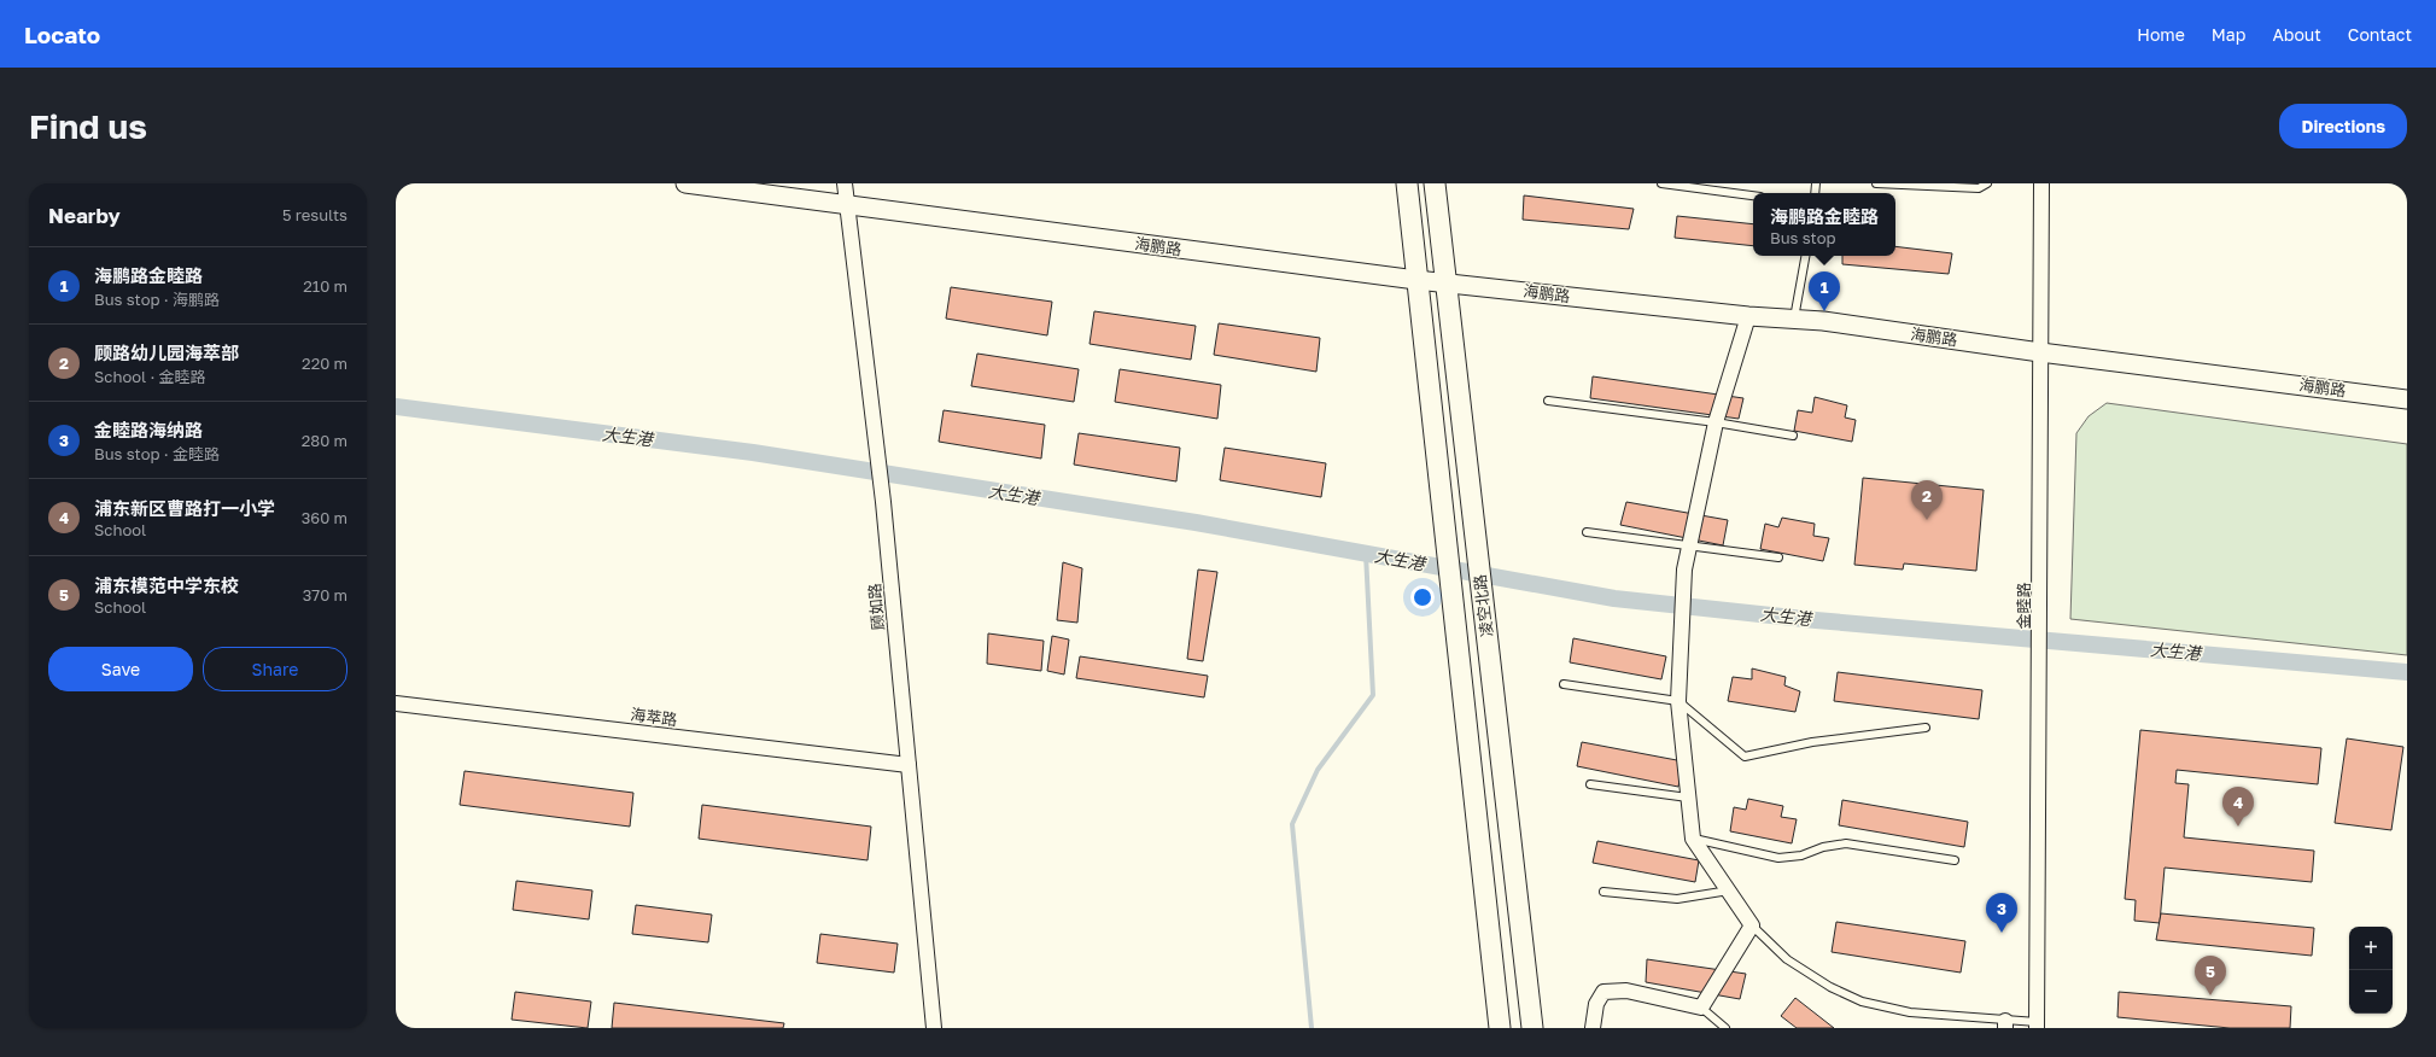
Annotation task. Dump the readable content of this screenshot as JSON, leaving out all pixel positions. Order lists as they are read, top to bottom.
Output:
{
  "streets": {
    "main road": ["凌空北路"],
    "street": [
      "海鹏路",
      "金睦路",
      "顾如路",
      "海萃路"
    ]
  },
  "crossings": [
    ["海鹏路", "凌空北路"],
    ["海鹏路", "金睦路"],
    ["海鹏路", "顾如路"],
    ["顾如路", "海萃路"]
  ],
  "water": ["大生港"],
  "page": {
    "header": "Locato",
    "nav": [
      "Home",
      "Map",
      "About",
      "Contact"
    ],
    "buttons": [
      "Directions",
      ["Save", "Share"]
    ],
    "title": "Find us",
    "heading": ["Nearby", "5 results"],
    "popup": ["海鹏路金睦路", "Bus stop"],
    "list": [
      {
        "mark": "1",
        "name": "海鹏路金睦路",
        "note": "Bus stop · 海鹏路",
        "value": "210 m"
      },
      {
        "mark": "2",
        "name": "顾路幼儿园海萃部",
        "note": "School · 金睦路",
        "value": "220 m"
      },
      {
        "mark": "3",
        "name": "金睦路海纳路",
        "note": "Bus stop · 金睦路",
        "value": "280 m"
      },
      {
        "mark": "4",
        "name": "浦东新区曹路打一小学",
        "note": "School",
        "value": "360 m"
      },
      {
        "mark": "5",
        "name": "浦东模范中学东校",
        "note": "School",
        "value": "370 m"
      }
    ],
    "pins": [
      "1",
      "2",
      "4",
      "3",
      "5"
    ],
    "map_buttons": ["+", "−"]
  }
}
